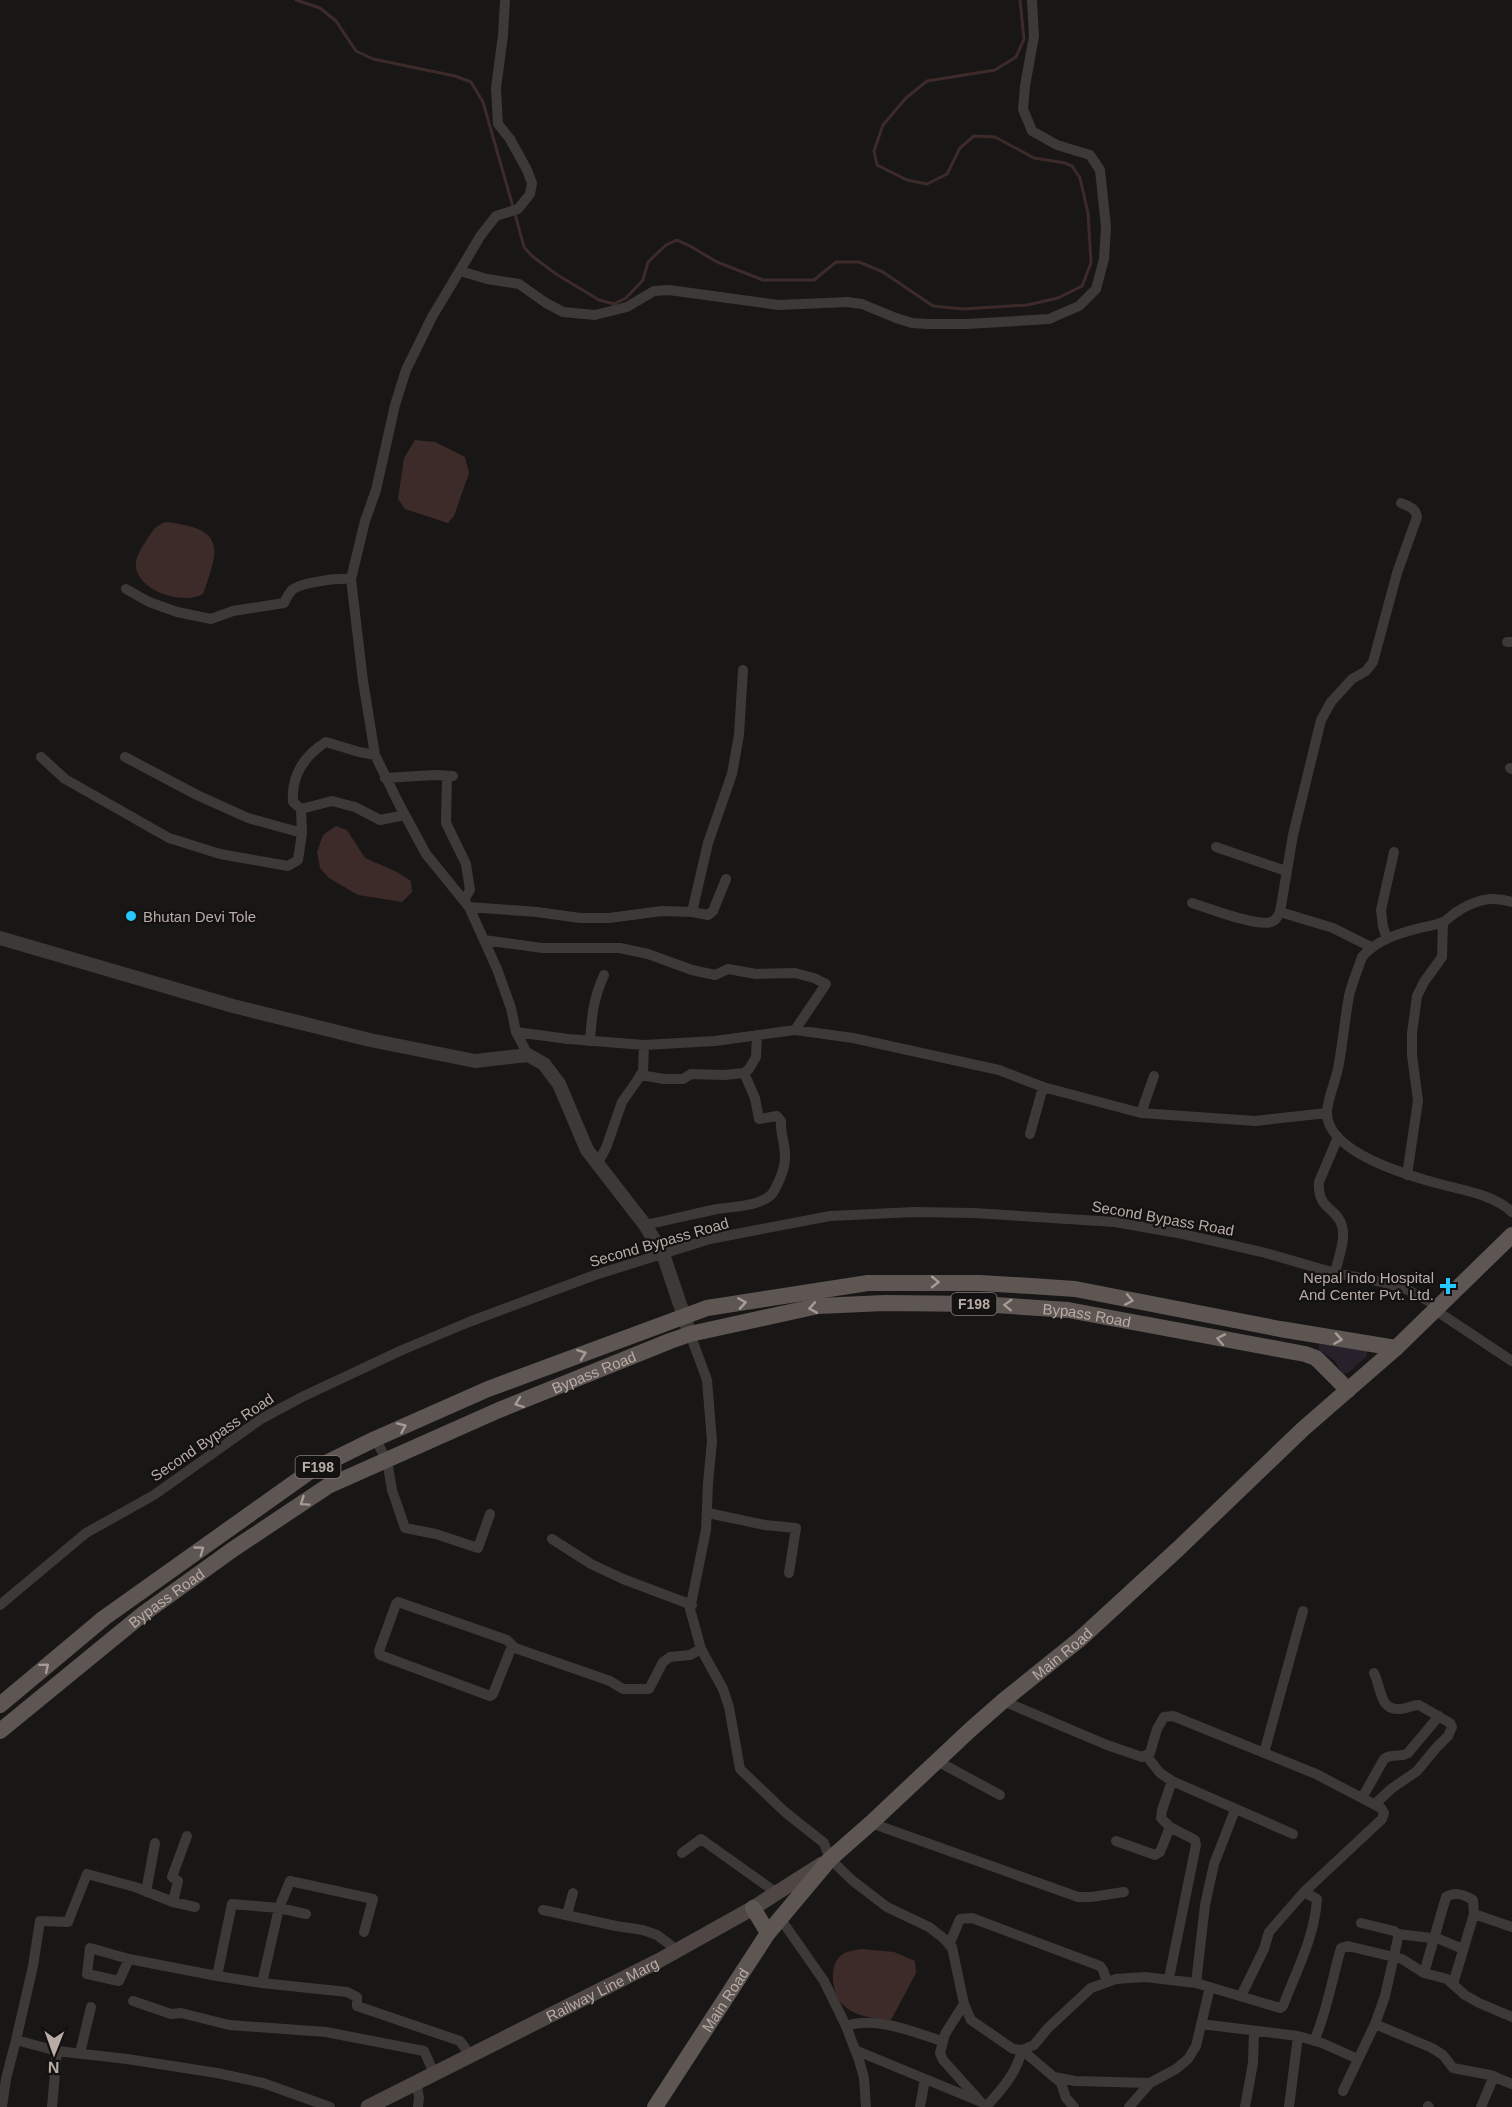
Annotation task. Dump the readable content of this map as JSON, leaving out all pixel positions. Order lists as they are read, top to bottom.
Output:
{
  "streets": {
    "main road": [
      "F198",
      "Bypass Road",
      "Main Road",
      "Railway Line Marg"
    ],
    "street": ["Second Bypass Road"]
  },
  "crossings": [
    ["Second Bypass Road", "Main Road"],
    ["F198", "Bypass Road"],
    ["F198", "Main Road"],
    ["Main Road", "Railway Line Marg"]
  ],
  "places": {
    "other": ["Bhutan Devi Tole"],
    "health": ["Nepal Indo Hospital And Center Pvt. Ltd."]
  },
  "north": "bottom"
}
